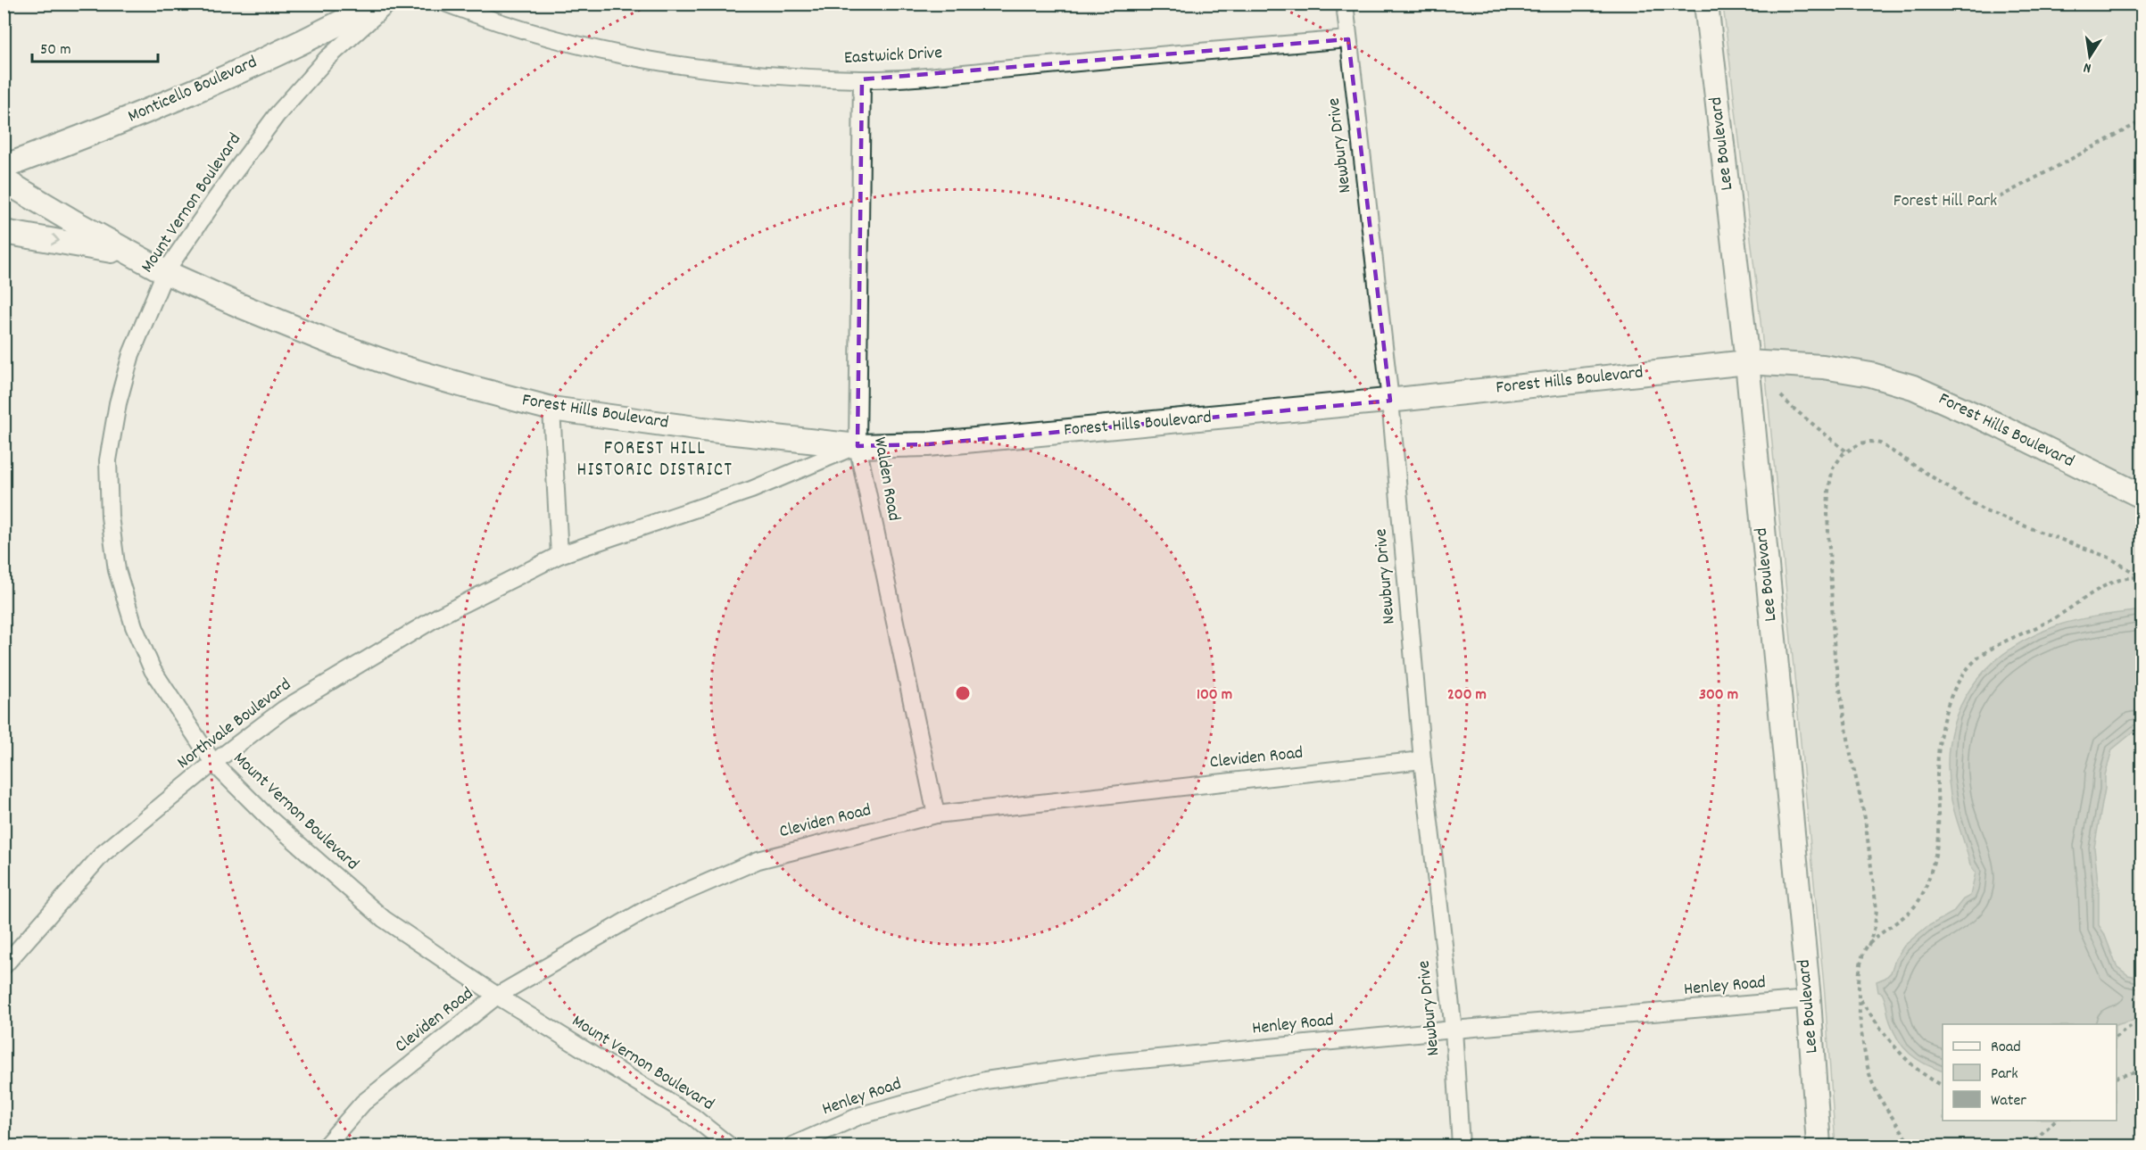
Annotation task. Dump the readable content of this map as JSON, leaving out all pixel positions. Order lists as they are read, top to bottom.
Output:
{
  "streets": {
    "street": [
      "Eastwick Drive",
      "Monticello Boulevard",
      "Lee Boulevard",
      "Newbury Drive",
      "Mount Vernon Boulevard",
      "Forest Hills Boulevard",
      "Walden Road",
      "Northvale Boulevard",
      "Cleviden Road",
      "Henley Road"
    ]
  },
  "crossings": [
    ["Eastwick Drive", "Newbury Drive"],
    ["Eastwick Drive", "Walden Road"],
    ["Lee Boulevard", "Forest Hills Boulevard"],
    ["Lee Boulevard", "Henley Road"],
    ["Newbury Drive", "Forest Hills Boulevard"],
    ["Newbury Drive", "Cleviden Road"],
    ["Newbury Drive", "Henley Road"],
    ["Mount Vernon Boulevard", "Forest Hills Boulevard"],
    ["Mount Vernon Boulevard", "Northvale Boulevard"],
    ["Mount Vernon Boulevard", "Cleviden Road"],
    ["Forest Hills Boulevard", "Walden Road"],
    ["Forest Hills Boulevard", "Northvale Boulevard"],
    ["Walden Road", "Northvale Boulevard"],
    ["Walden Road", "Cleviden Road"]
  ],
  "districts": ["FOREST HILL HISTORIC DISTRICT"],
  "parks": ["Forest Hill Park"],
  "legend": ["Road", "Park", "Water"],
  "scale_bar": "50 m",
  "north": "bottom",
  "rings": ["100 m", "200 m", "300 m"]
}
